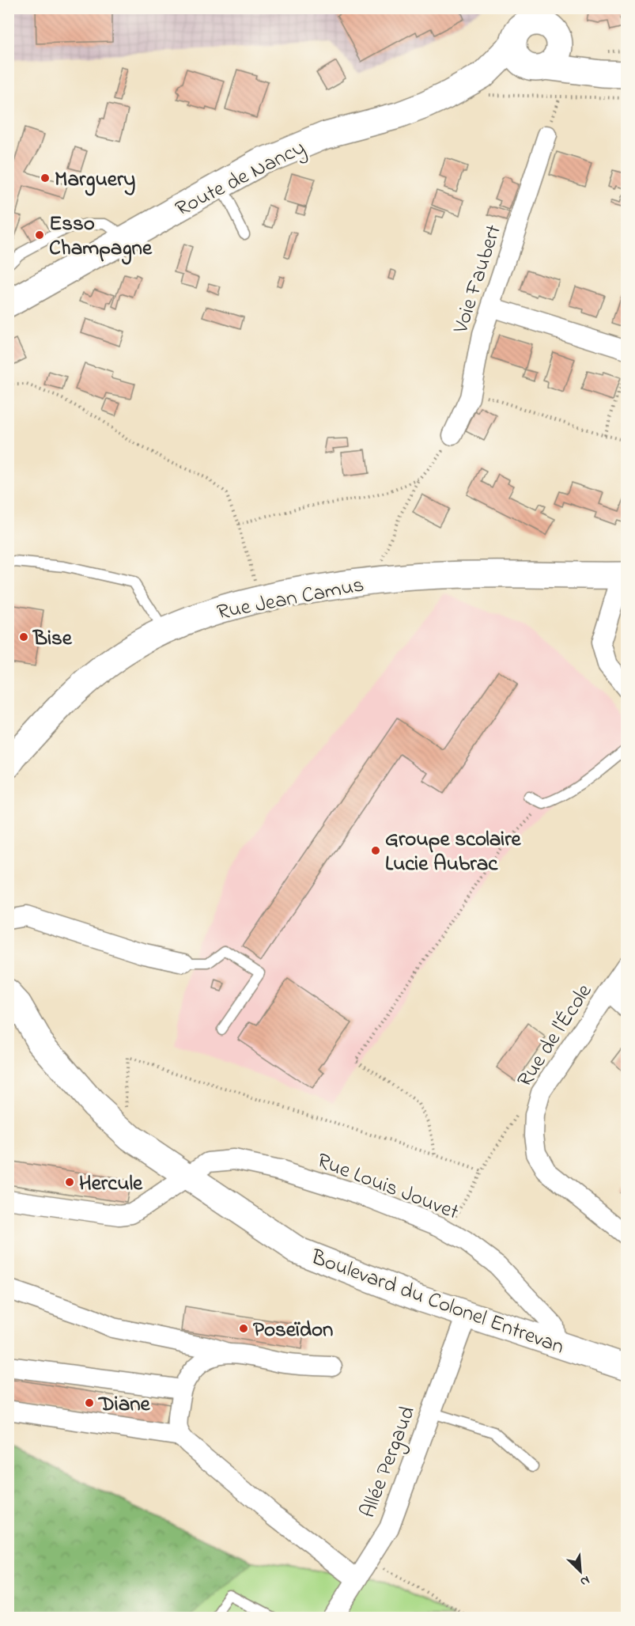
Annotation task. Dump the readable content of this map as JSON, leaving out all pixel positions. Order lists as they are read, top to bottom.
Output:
{
  "streets": {
    "street": [
      "Route de Nancy",
      "Voie Faubert",
      "Rue Jean Camus",
      "Rue de l'École",
      "Rue Louis Jouvet",
      "Boulevard du Colonel Entrevan",
      "Allée Pergaud"
    ]
  },
  "crossings": [
    ["Rue Louis Jouvet", "Boulevard du Colonel Entrevan"],
    ["Boulevard du Colonel Entrevan", "Allée Pergaud"]
  ],
  "places": [
    "Marguery",
    "Esso Champagne",
    "Bise",
    "Groupe scolaire Lucie Aubrac",
    "Hercule",
    "Poseïdon",
    "Diane"
  ],
  "north": "bottom right"
}
